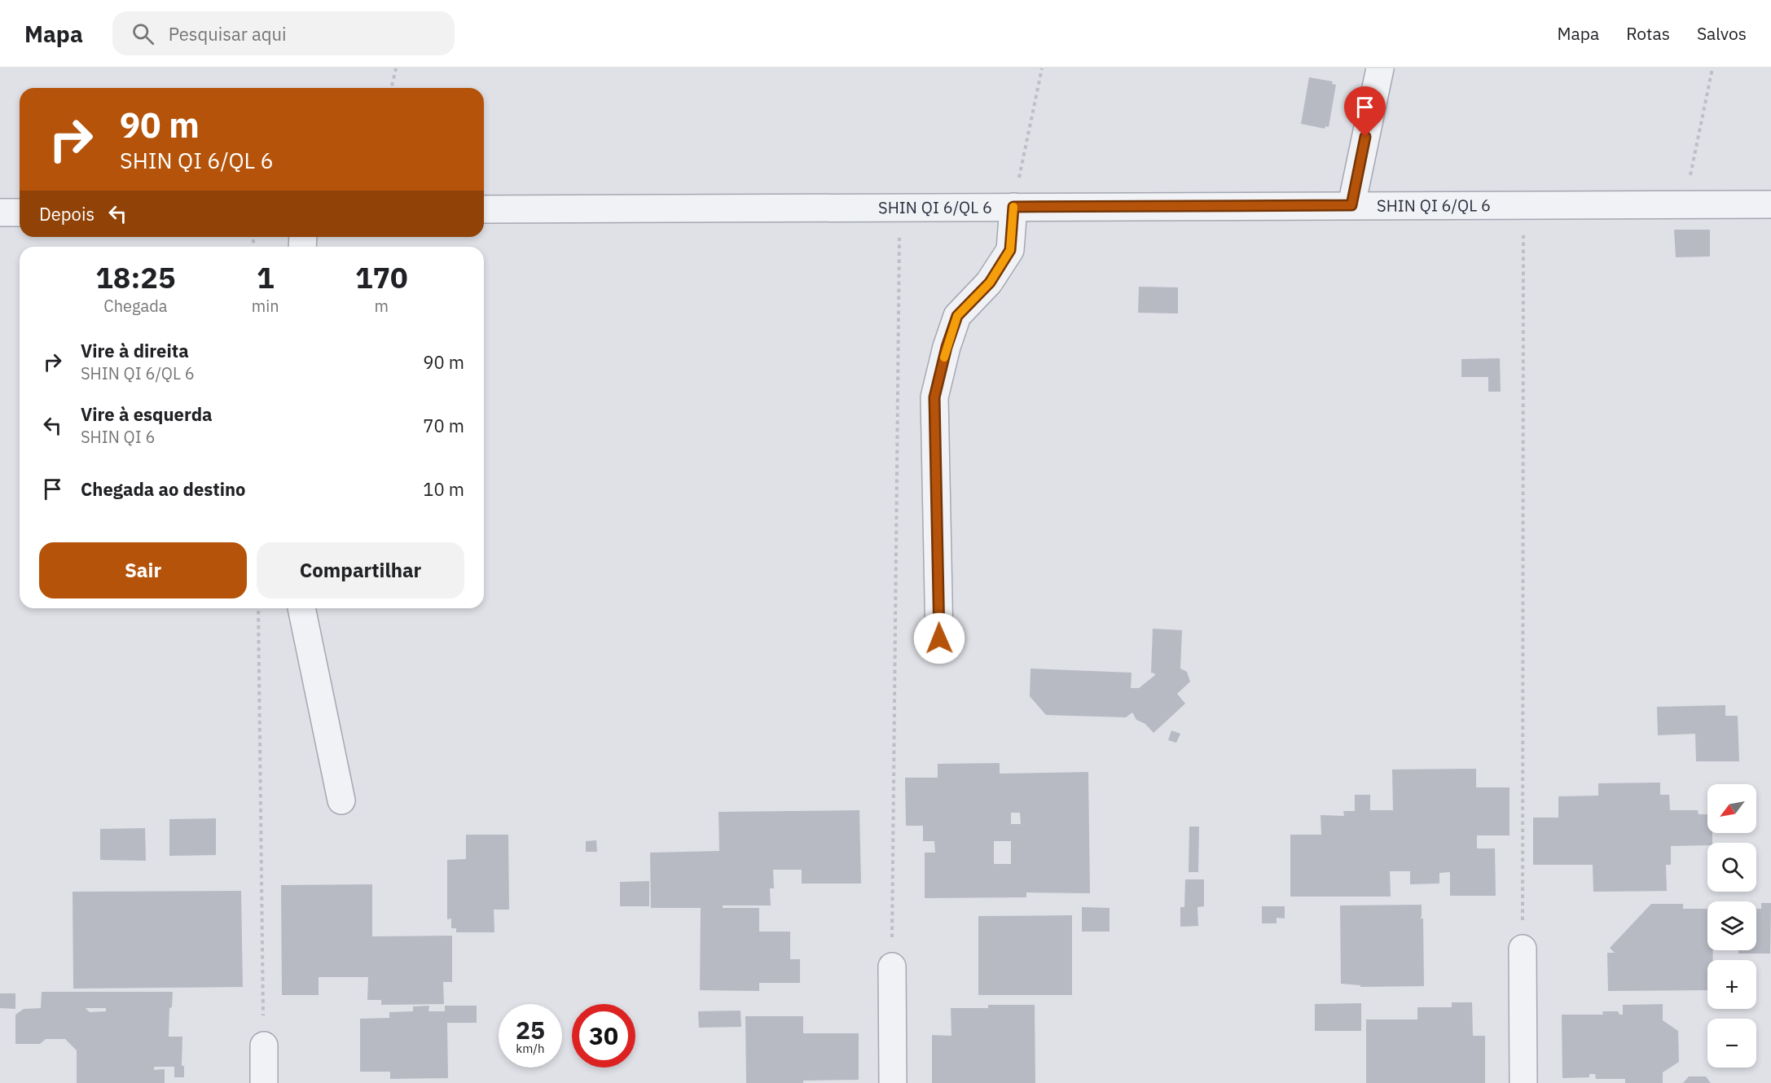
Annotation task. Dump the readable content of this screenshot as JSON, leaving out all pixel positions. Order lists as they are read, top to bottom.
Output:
{
  "streets": {
    "street": ["SHIN QI 6/QL 6"]
  },
  "north": "bottom left",
  "page": {
    "header": "Mapa",
    "search": "Pesquisar aqui",
    "nav": ["Mapa", "Rotas", "Salvos"],
    "turn": ["90 m", "SHIN QI 6/QL 6"],
    "then": "Depois",
    "eta": [
      "18:25",
      "Chegada",
      "1",
      "min",
      "170",
      "m"
    ],
    "list": [
      {
        "name": "Vire à direita",
        "note": "SHIN QI 6/QL 6",
        "value": "90 m"
      },
      {
        "name": "Vire à esquerda",
        "note": "SHIN QI 6",
        "value": "70 m"
      },
      {
        "name": "Chegada ao destino",
        "value": "10 m"
      }
    ],
    "buttons": ["Sair", "Compartilhar"],
    "map_buttons": ["+", "−"],
    "speed": "25 km/h",
    "limit": "30"
  }
}
